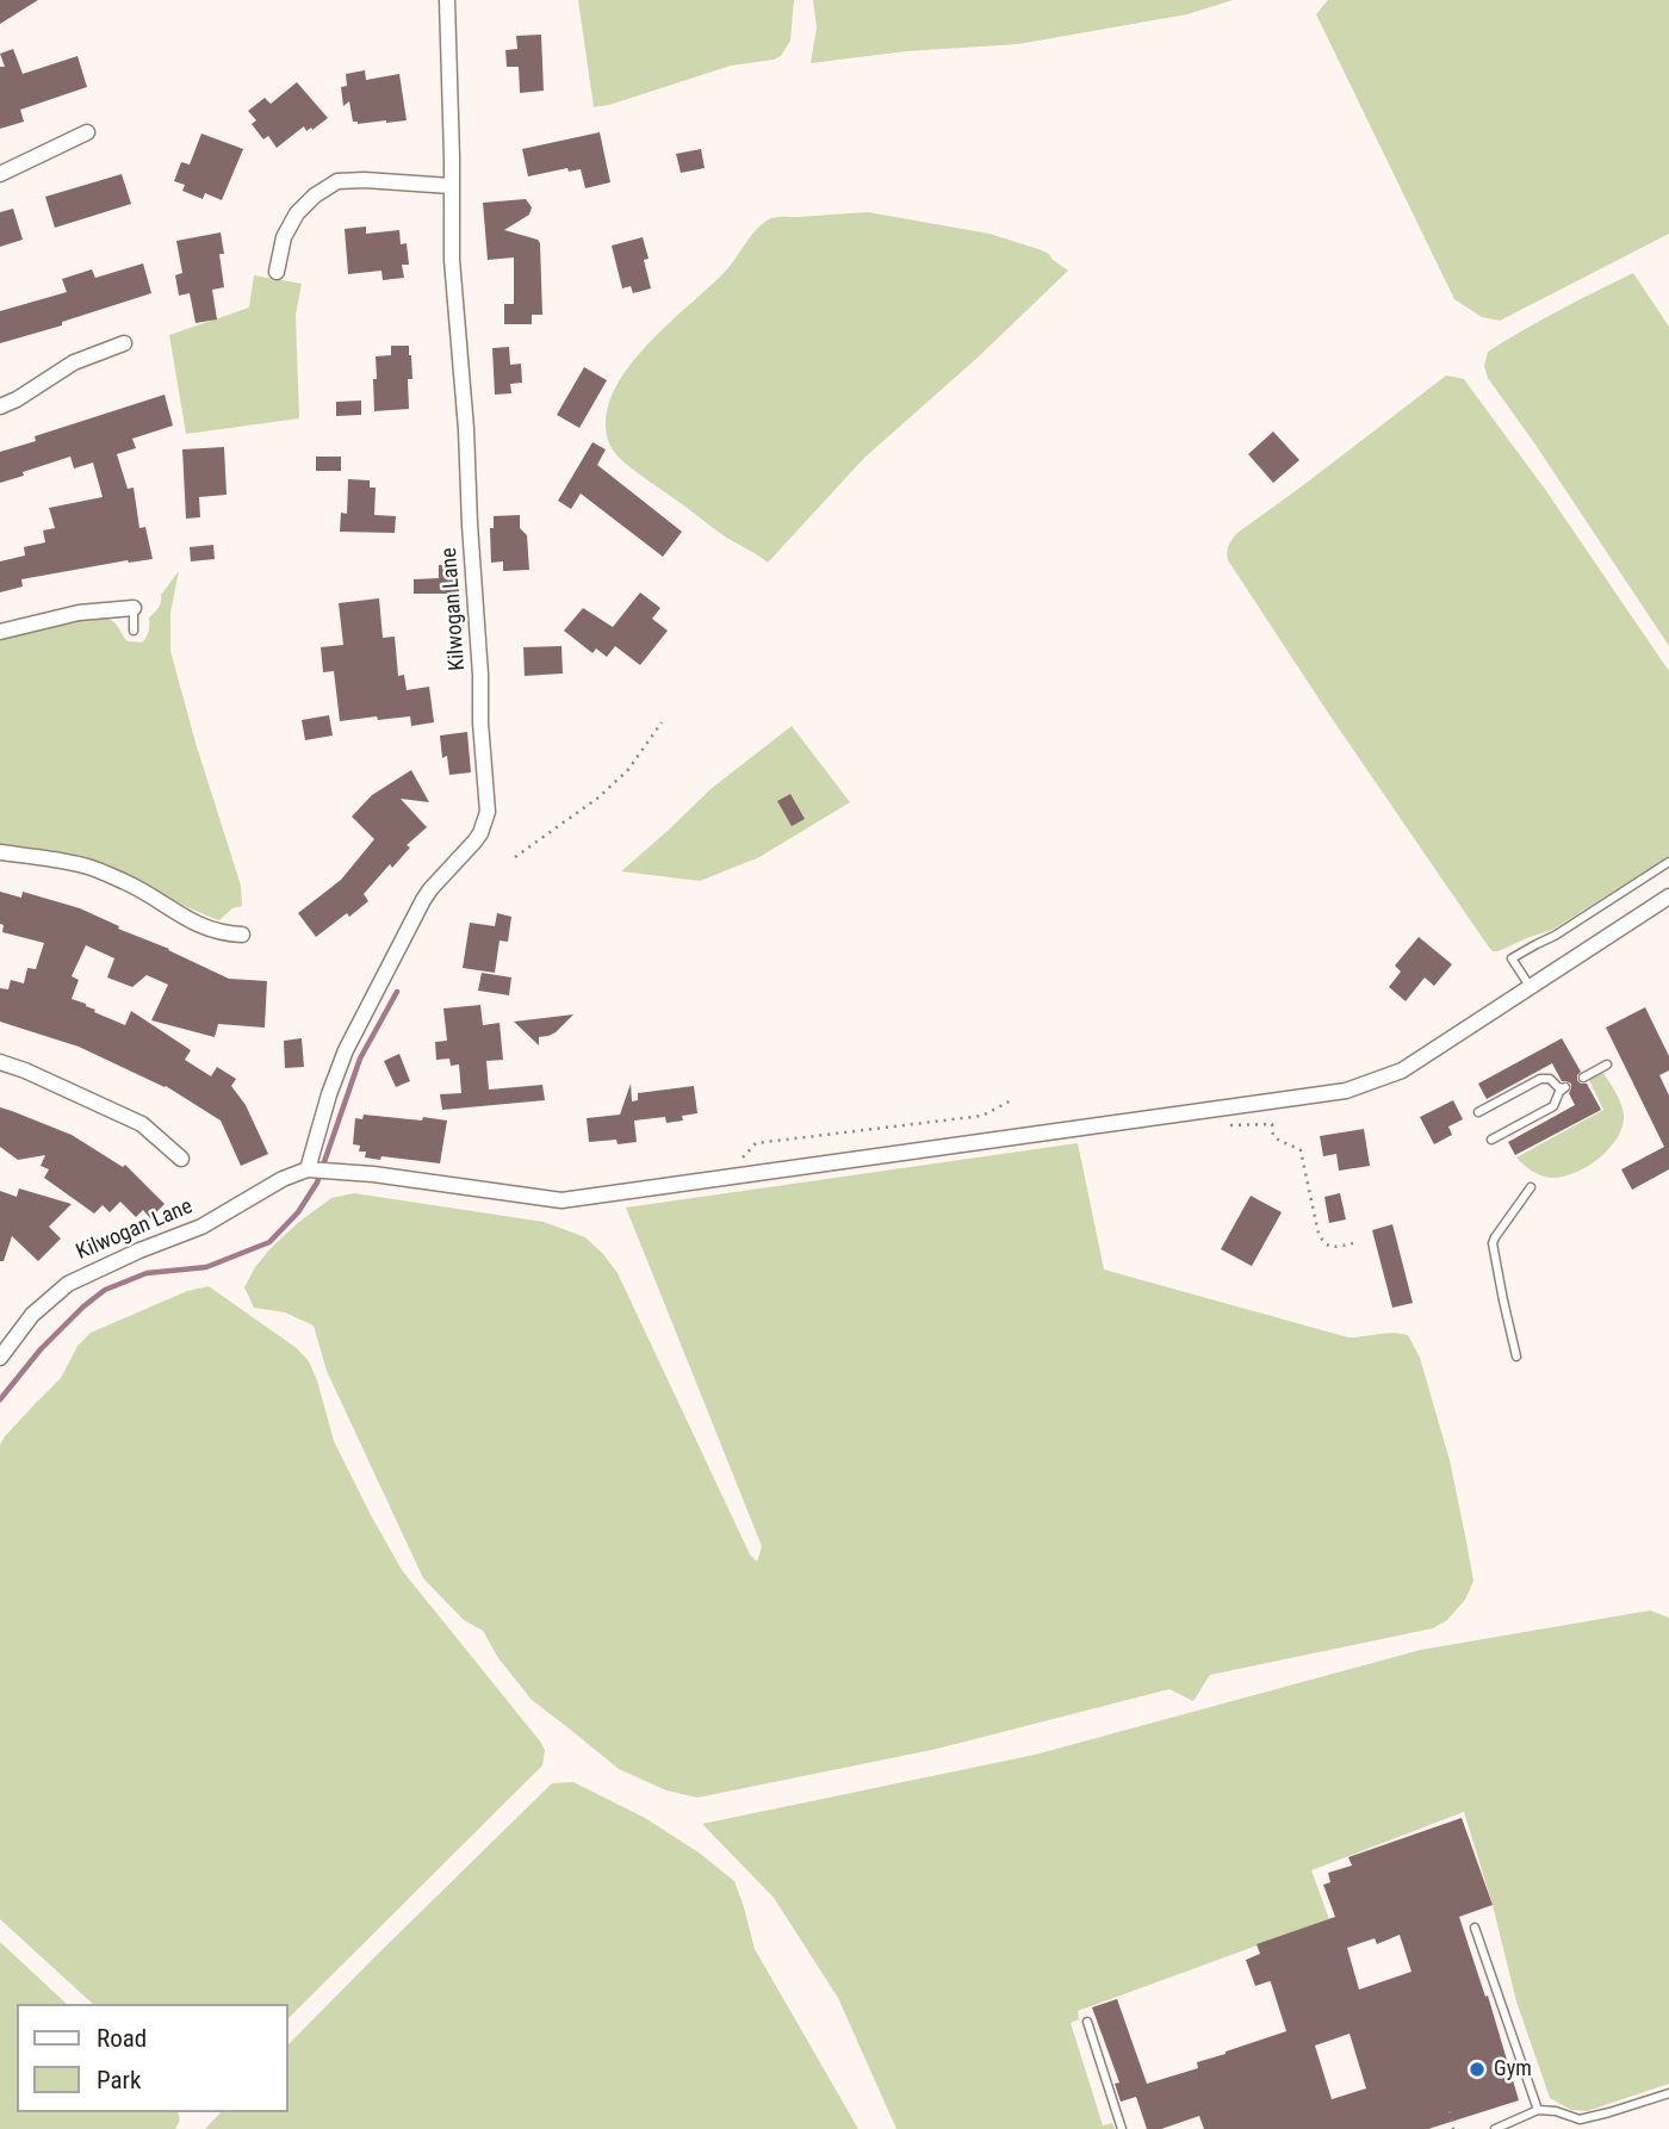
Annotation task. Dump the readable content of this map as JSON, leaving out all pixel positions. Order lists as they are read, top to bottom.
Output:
{
  "streets": {
    "street": ["Kilwogan Lane"]
  },
  "places": ["Gym"],
  "legend": ["Road", "Park"]
}
